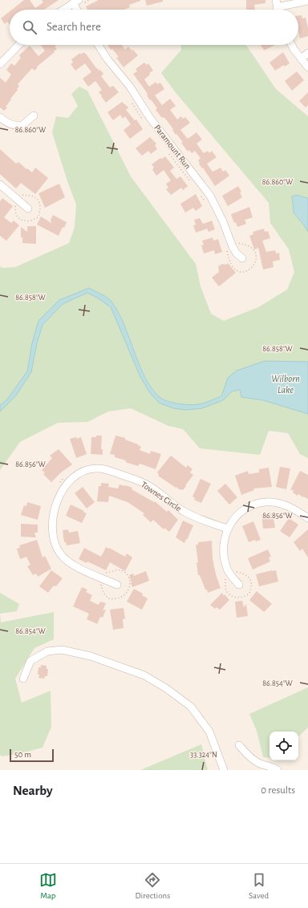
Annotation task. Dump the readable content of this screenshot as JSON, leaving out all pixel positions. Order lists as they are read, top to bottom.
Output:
{
  "streets": {
    "street": ["Paramount Run", "Townes Circle"]
  },
  "water": ["Wilborn Lake"],
  "scale_bar": "50 m",
  "page": {
    "search": "Search here",
    "scale": "50 m",
    "heading": ["Nearby", "0 results"],
    "nav": ["Map", "Directions", "Saved"]
  },
  "coordinates": [
    "86.860°W",
    "86.858°W",
    "86.856°W",
    "86.854°W",
    "33.324°N"
  ]
}
